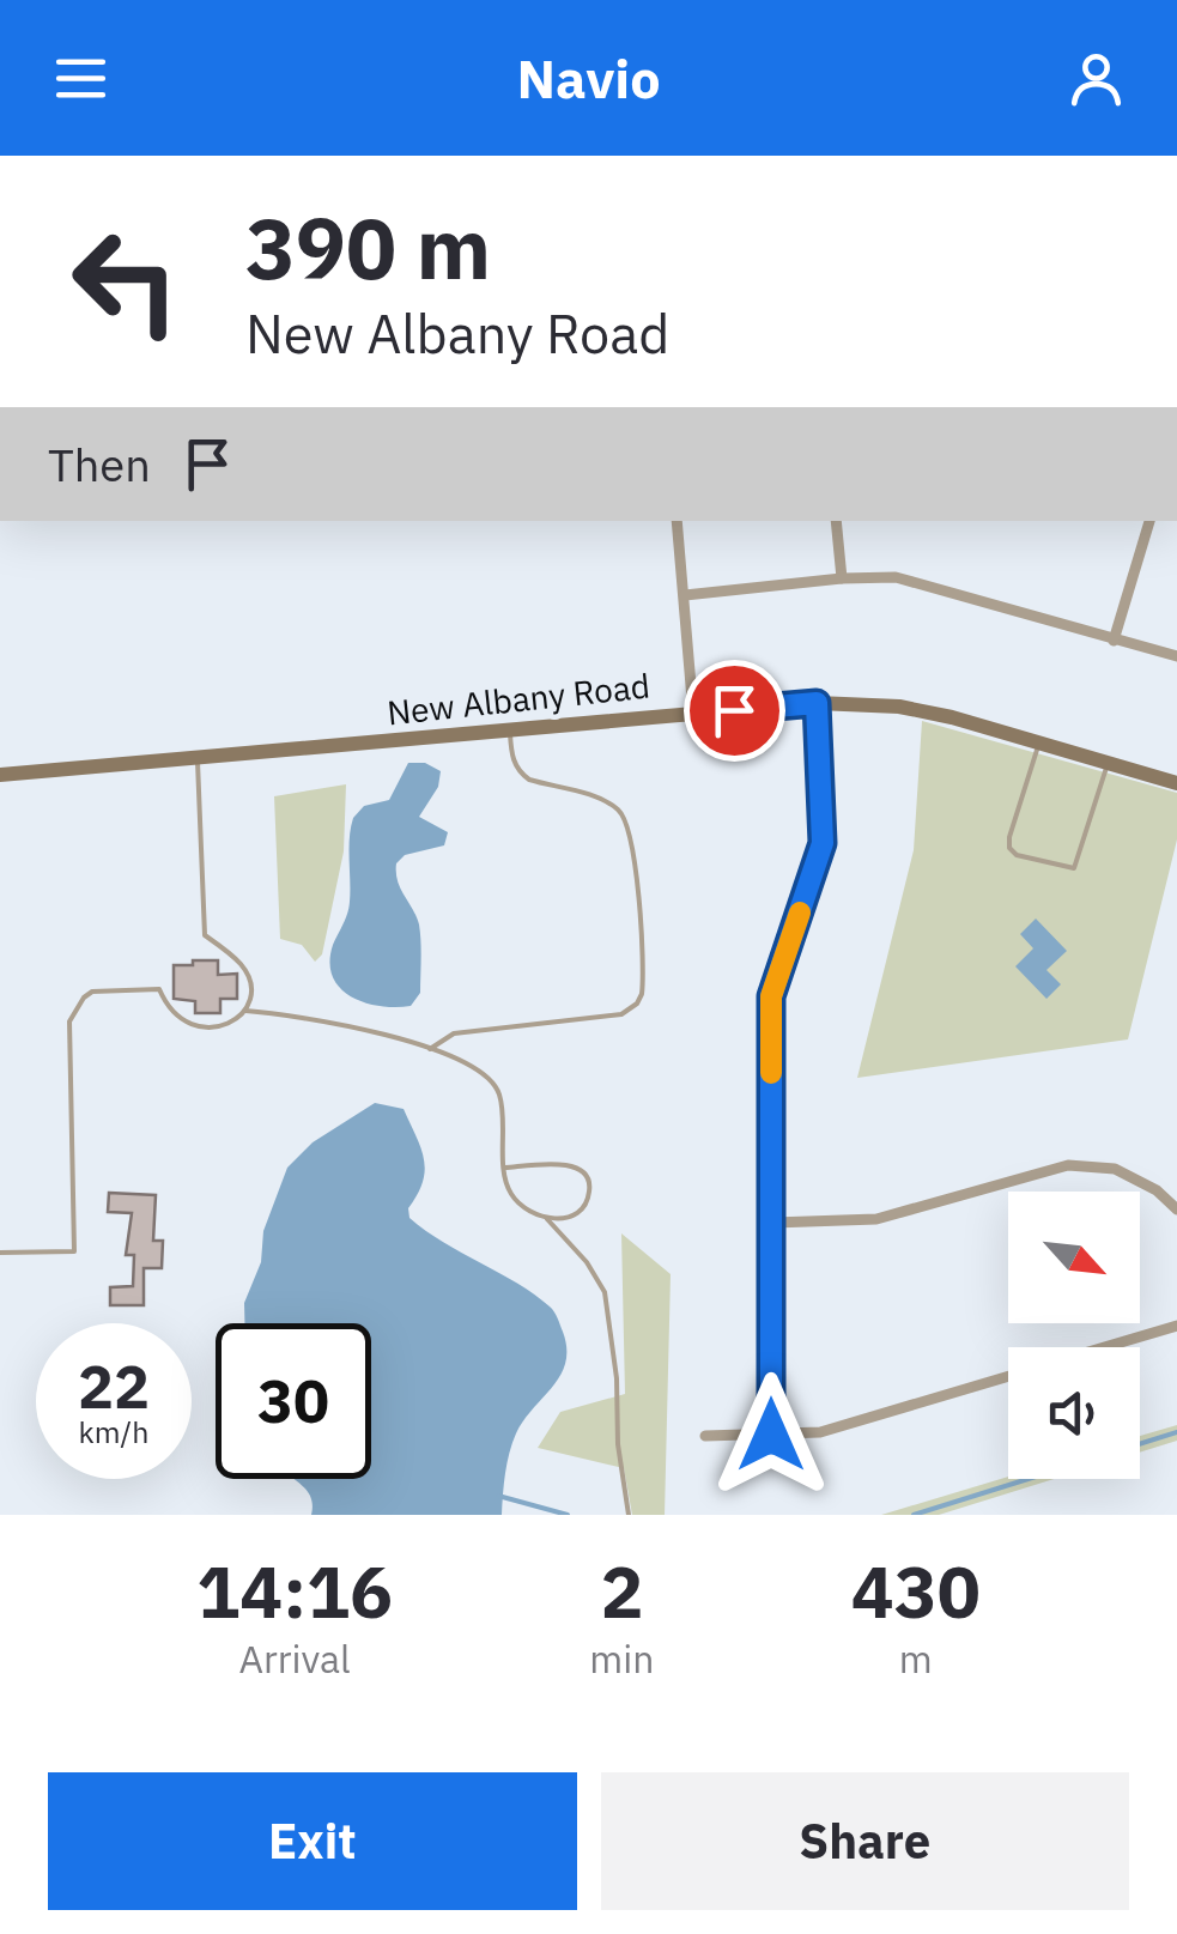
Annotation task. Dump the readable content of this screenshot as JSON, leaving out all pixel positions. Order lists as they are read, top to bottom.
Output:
{
  "streets": {
    "street": ["New Albany Road"]
  },
  "north": "bottom right",
  "page": {
    "header": "Navio",
    "turn": ["390 m", "New Albany Road"],
    "then": "Then",
    "speed": "22 km/h",
    "limit": "30",
    "eta": [
      "14:16",
      "Arrival",
      "2",
      "min",
      "430",
      "m"
    ],
    "buttons": ["Exit", "Share"]
  }
}
